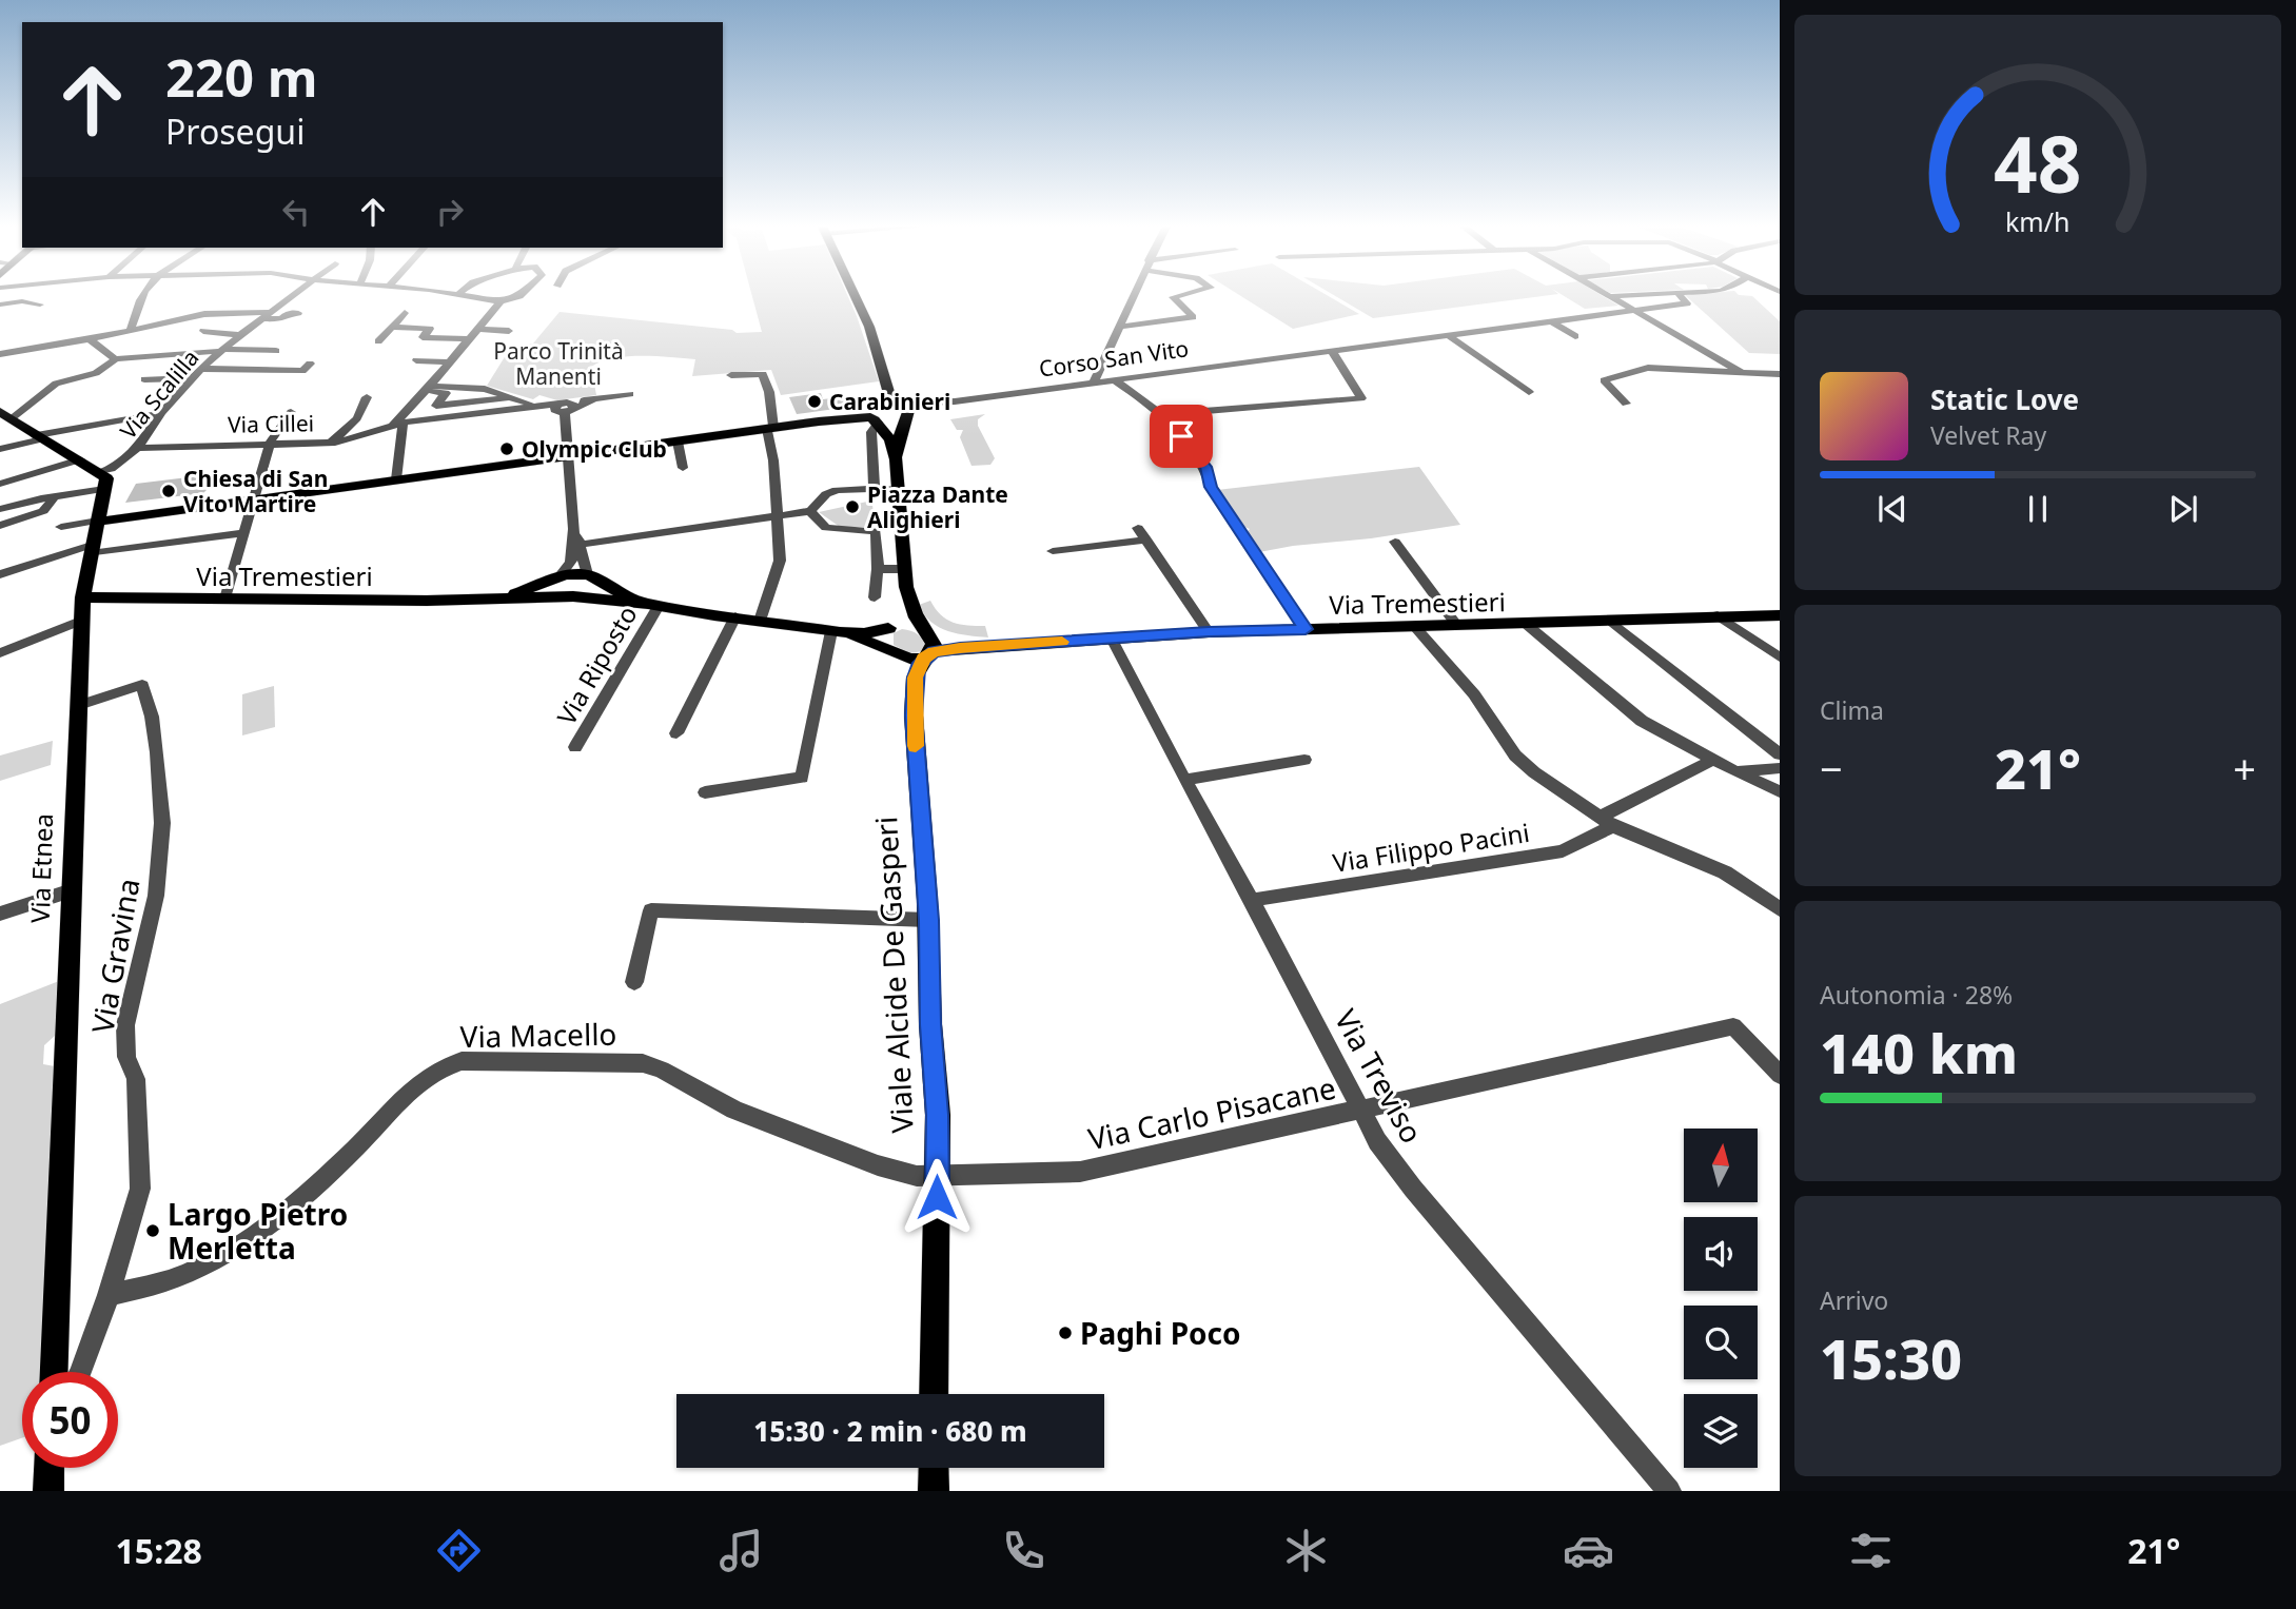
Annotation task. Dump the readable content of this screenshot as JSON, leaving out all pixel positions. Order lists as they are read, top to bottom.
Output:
{
  "streets": {
    "main road": ["Via Tremestieri", "Via Etnea", "Viale Alcide De Gasperi"],
    "street": [
      "Corso San Vito",
      "Via Scalilla",
      "Via Cillei",
      "Via Riposto",
      "Via Filippo Pacini",
      "Via Gravina",
      "Via Macello",
      "Via Treviso",
      "Via Carlo Pisacane"
    ]
  },
  "crossings": [
    ["Via Scalilla", "Via Cillei"],
    ["Via Scalilla", "Via Etnea"],
    ["Via Tremestieri", "Via Etnea"],
    ["Via Tremestieri", "Via Treviso"],
    ["Via Filippo Pacini", "Via Treviso"],
    ["Via Etnea", "Via Gravina"],
    ["Via Gravina", "Via Macello"],
    ["Viale Alcide De Gasperi", "Via Macello"],
    ["Viale Alcide De Gasperi", "Via Carlo Pisacane"],
    ["Via Macello", "Via Carlo Pisacane"],
    ["Via Treviso", "Via Carlo Pisacane"]
  ],
  "parks": ["Parco Trinità Manenti"],
  "places": [
    "Carabinieri",
    "Olympic Club",
    "Chiesa di San Vito Martire",
    "Piazza Dante Alighieri",
    "Largo Pietro Merletta",
    "Paghi Poco"
  ],
  "north": "top",
  "page": {
    "turn": ["220 m", "Prosegui"],
    "song": ["Static Love", "Velvet Ray"],
    "tile": [
      "Clima",
      ["Autonomia · 28%", "140 km"],
      ["Arrivo", "15:30"]
    ],
    "heat": ["−", "21°", "+"],
    "limit": "50",
    "trip": "15:30 · 2 min · 680 m",
    "tabs": ["15:28", "21°"],
    "gauge": ["48", "km/h"]
  }
}
